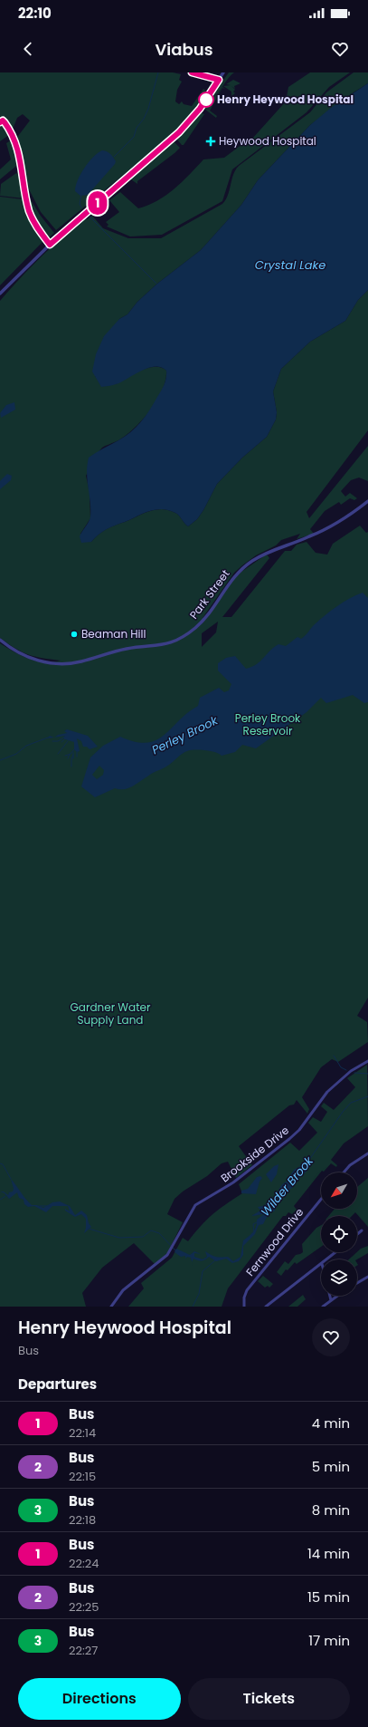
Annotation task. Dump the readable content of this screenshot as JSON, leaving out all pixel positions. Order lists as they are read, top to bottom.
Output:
{
  "streets": {
    "street": ["Park Street", "Brookside Drive", "Fernwood Drive"]
  },
  "water": ["Crystal Lake", "Perley Brook", "Wilder Brook"],
  "parks": ["Perley Brook Reservoir", "Gardner Water Supply Land"],
  "places": {
    "other": ["Henry Heywood Hospital", "Beaman Hill"],
    "health": ["Heywood Hospital"]
  },
  "lines": ["bus line 1"],
  "north": "bottom left",
  "page": {
    "status": "22:10",
    "header": "Viabus",
    "on_map": "1",
    "heading": [
      ["Henry Heywood Hospital", "Bus"],
      "Departures"
    ],
    "list": [
      {
        "mark": "1",
        "name": "Bus",
        "note": "22:14",
        "value": "4 min"
      },
      {
        "mark": "2",
        "name": "Bus",
        "note": "22:15",
        "value": "5 min"
      },
      {
        "mark": "3",
        "name": "Bus",
        "note": "22:18",
        "value": "8 min"
      },
      {
        "mark": "1",
        "name": "Bus",
        "note": "22:24",
        "value": "14 min"
      },
      {
        "mark": "2",
        "name": "Bus",
        "note": "22:25",
        "value": "15 min"
      },
      {
        "mark": "3",
        "name": "Bus",
        "note": "22:27",
        "value": "17 min"
      }
    ],
    "buttons": ["Directions", "Tickets"]
  }
}
